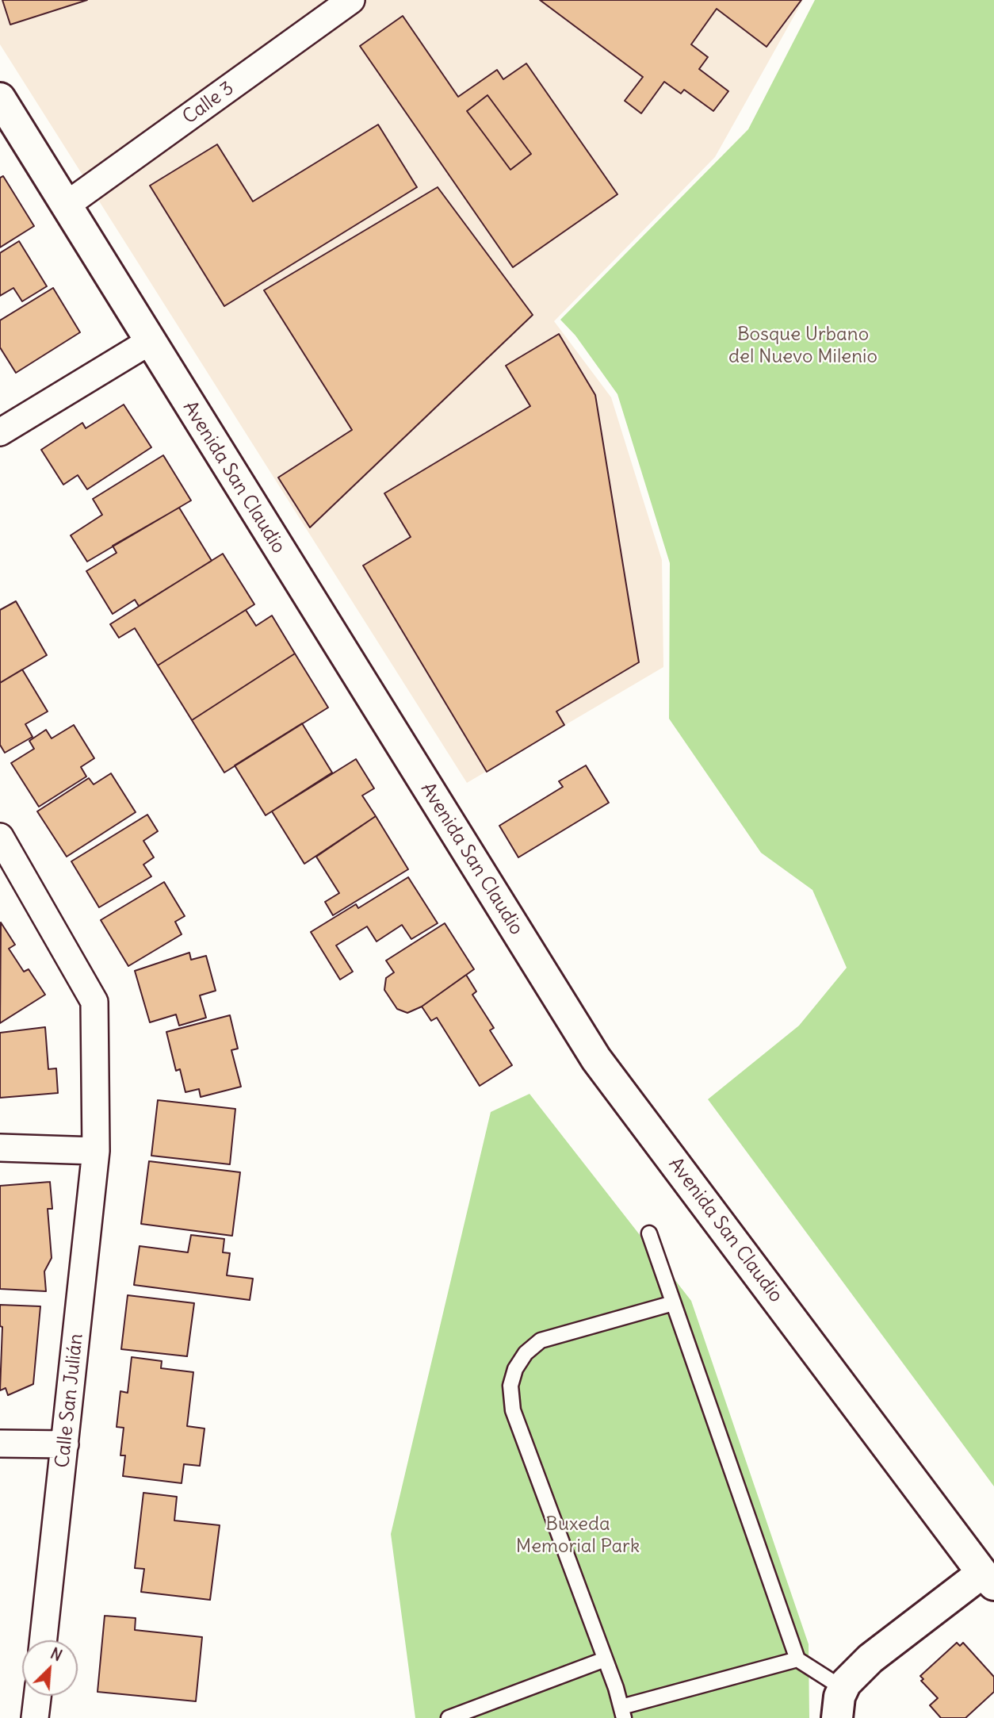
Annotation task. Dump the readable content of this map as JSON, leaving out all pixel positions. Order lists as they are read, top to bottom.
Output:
{
  "streets": {
    "street": ["Calle 3", "Avenida San Claudio", "Calle San Julián"]
  },
  "crossings": [
    ["Calle 3", "Avenida San Claudio"]
  ],
  "parks": ["Bosque Urbano del Nuevo Milenio", "Buxeda Memorial Park"],
  "north": "top right"
}
